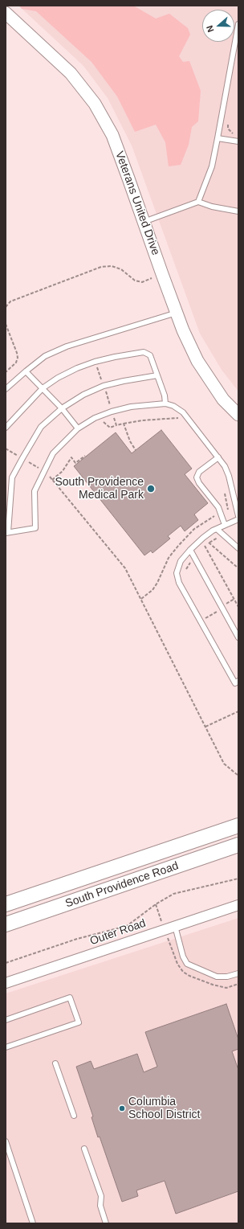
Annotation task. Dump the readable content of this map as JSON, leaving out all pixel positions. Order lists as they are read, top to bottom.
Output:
{
  "streets": {
    "main road": ["South Providence Road"],
    "street": ["Veterans United Drive", "Outer Road"]
  },
  "places": ["South Providence Medical Park", "Columbia School District"],
  "north": "left"
}
